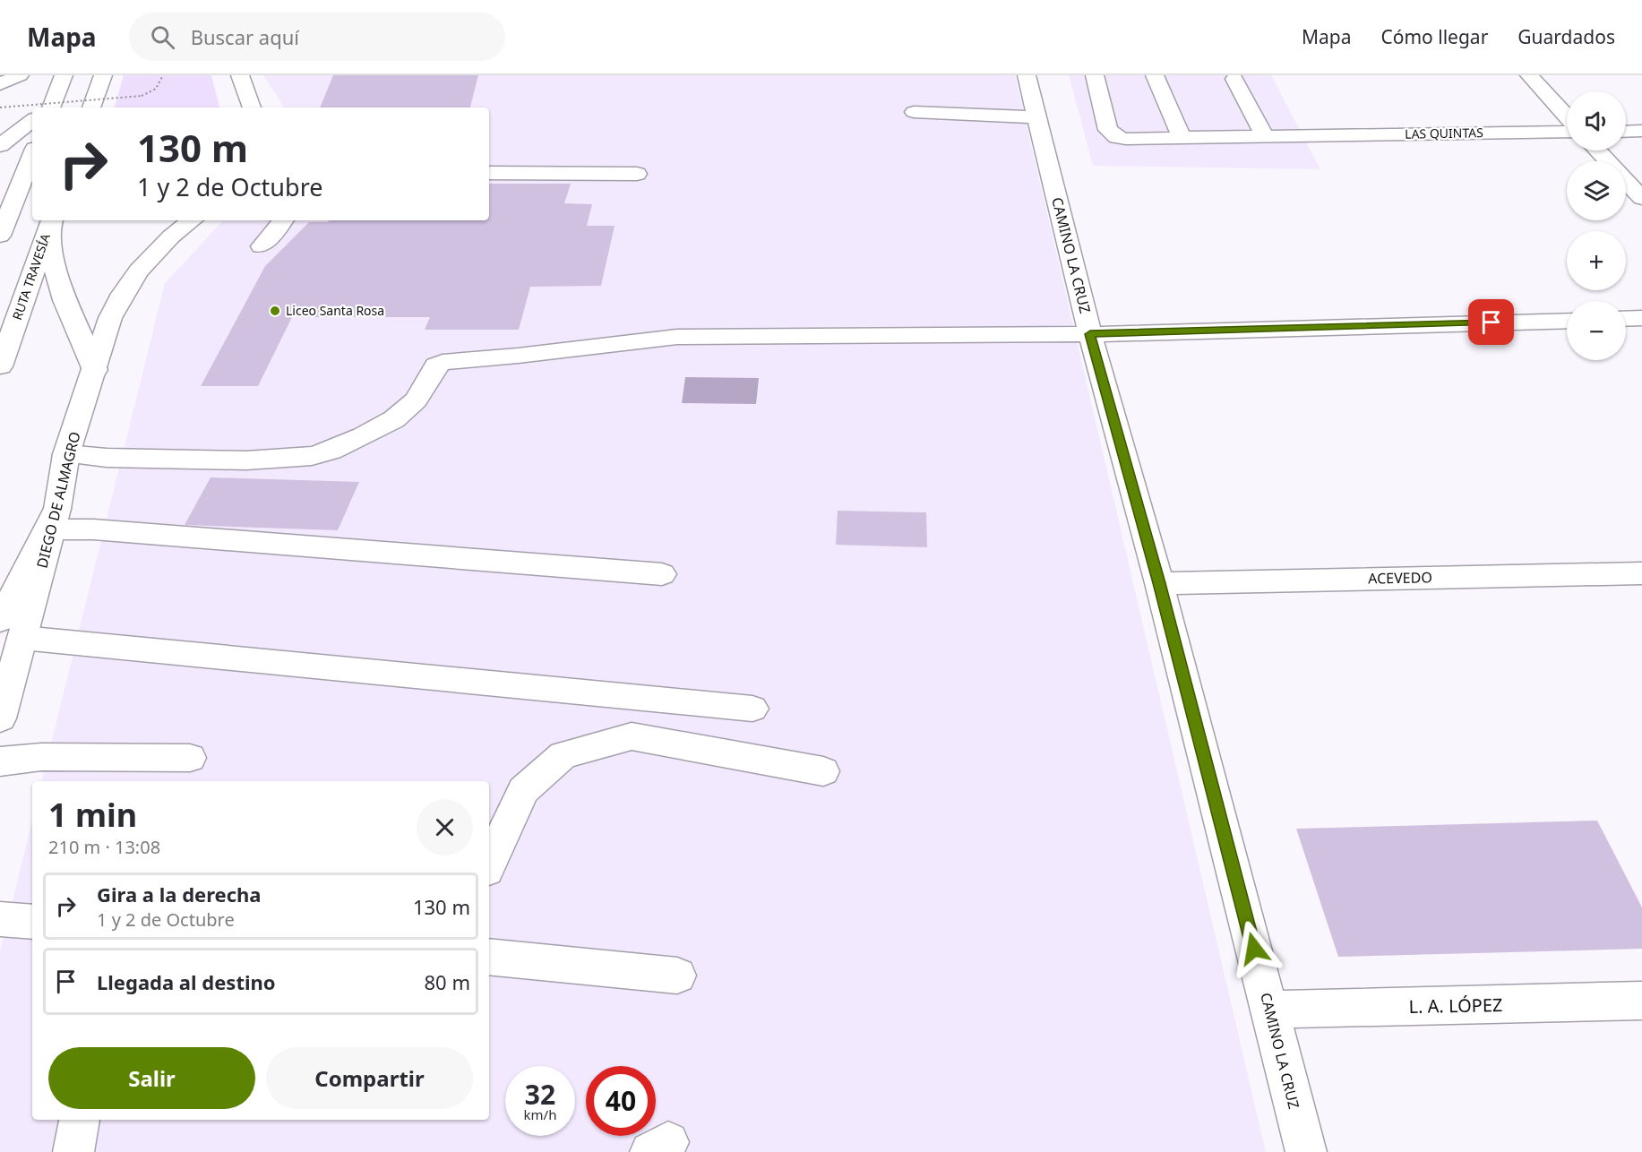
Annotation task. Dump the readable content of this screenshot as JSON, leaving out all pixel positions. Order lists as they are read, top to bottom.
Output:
{
  "streets": {
    "main road": [
      "LAS QUINTAS",
      "CAMINO LA CRUZ",
      "RUTA TRAVESÍA",
      "DIEGO DE ALMAGRO",
      "ACEVEDO",
      "L. A. LÓPEZ"
    ]
  },
  "crossings": [
    ["CAMINO LA CRUZ", "ACEVEDO"],
    ["CAMINO LA CRUZ", "L. A. LÓPEZ"]
  ],
  "places": ["Liceo Santa Rosa"],
  "page": {
    "header": "Mapa",
    "search": "Buscar aquí",
    "nav": ["Mapa", "Cómo llegar", "Guardados"],
    "map_buttons": ["+", "−"],
    "turn": ["130 m", "1 y 2 de Octubre"],
    "heading": ["1 min", "210 m · 13:08"],
    "list": [
      {
        "name": "Gira a la derecha",
        "note": "1 y 2 de Octubre",
        "value": "130 m"
      },
      {
        "name": "Llegada al destino",
        "value": "80 m"
      }
    ],
    "buttons": ["Salir", "Compartir"],
    "speed": "32 km/h",
    "limit": "40"
  }
}
